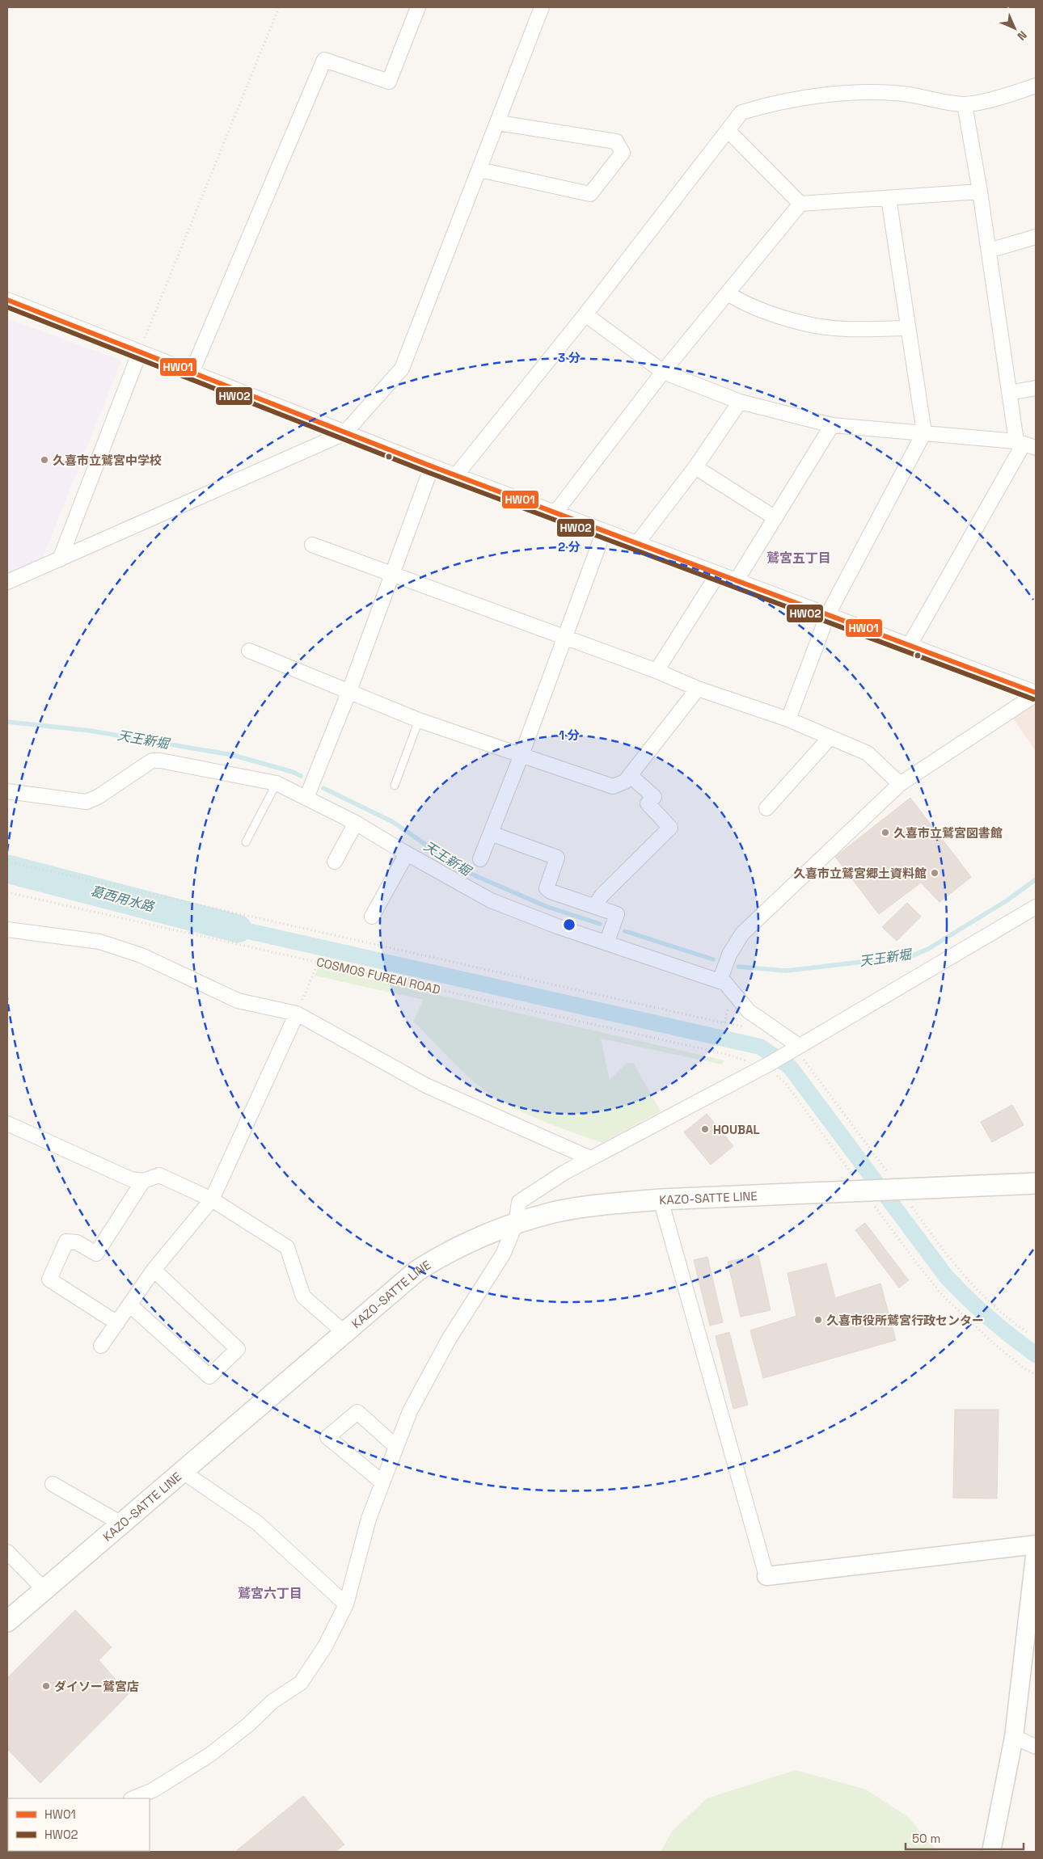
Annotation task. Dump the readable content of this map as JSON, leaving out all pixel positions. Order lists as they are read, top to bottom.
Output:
{
  "streets": {
    "main road": ["KAZO-SATTE LINE"],
    "path": ["COSMOS FUREAI ROAD"]
  },
  "districts": ["鷲宮五丁目", "鷲宮六丁目"],
  "water": ["天王新堀", "葛西用水路"],
  "places": [
    "久喜市立鷲宮中学校",
    "久喜市立鷲宮図書館",
    "久喜市立鷲宮郷土資料館",
    "HOUBAL",
    "久喜市役所鷲宮行政センター",
    "ダイソー鷲宮店"
  ],
  "lines": ["transit line HW01", "transit line HW02"],
  "legend": ["HW01", "HW02"],
  "scale_bar": "50 m",
  "north": "bottom right",
  "rings": ["3 分", "2 分", "1 分"]
}
